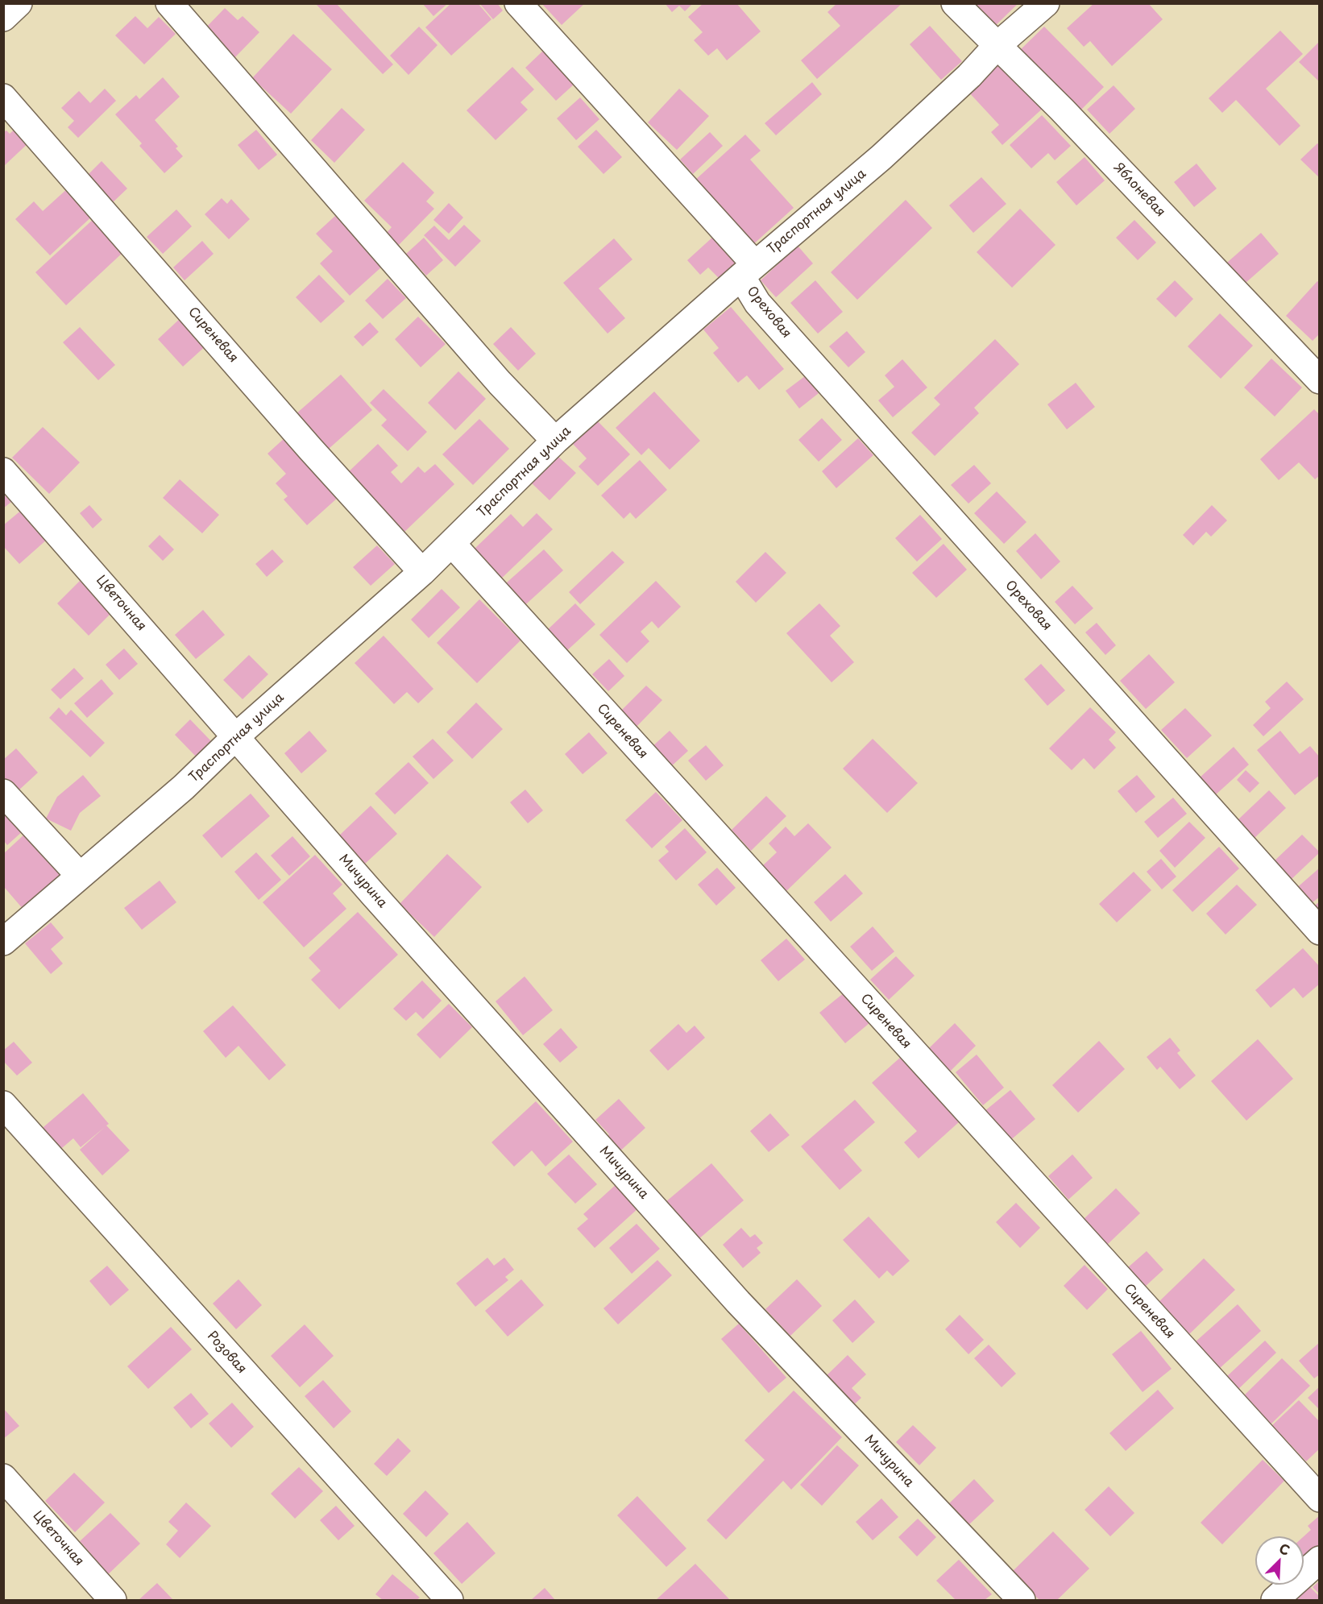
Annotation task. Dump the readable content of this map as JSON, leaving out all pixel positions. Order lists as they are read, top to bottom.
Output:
{
  "streets": {
    "street": [
      "Яблоневая",
      "Траспортная улица",
      "Ореховая",
      "Сиреневая",
      "Цветочная",
      "Мичурина",
      "Розовая"
    ]
  },
  "crossings": [
    ["Яблоневая", "Траспортная улица"],
    ["Траспортная улица", "Ореховая"],
    ["Траспортная улица", "Сиреневая"],
    ["Траспортная улица", "Цветочная"],
    ["Траспортная улица", "Мичурина"],
    ["Цветочная", "Мичурина"]
  ],
  "north": "top right"
}
